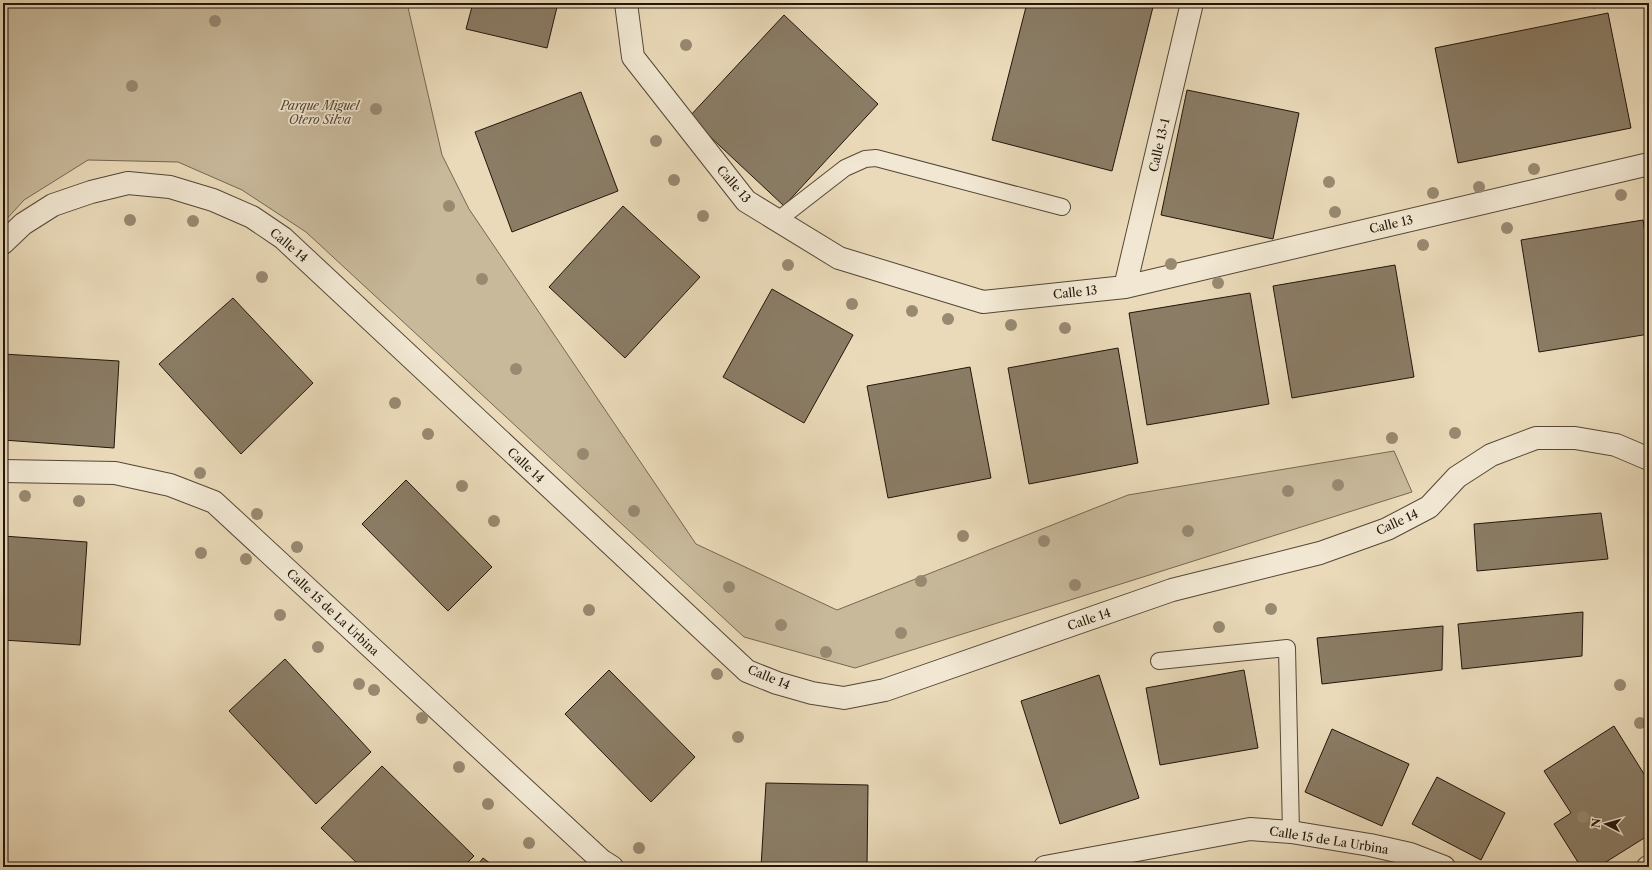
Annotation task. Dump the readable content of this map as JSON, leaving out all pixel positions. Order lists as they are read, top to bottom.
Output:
{
  "streets": {
    "street": [
      "Calle 13-1",
      "Calle 13",
      "Calle 14",
      "Calle 15 de La Urbina"
    ]
  },
  "crossings": [
    ["Calle 13-1", "Calle 13"]
  ],
  "parks": ["Parque Miguel Otero Silva"],
  "north": "left"
}
